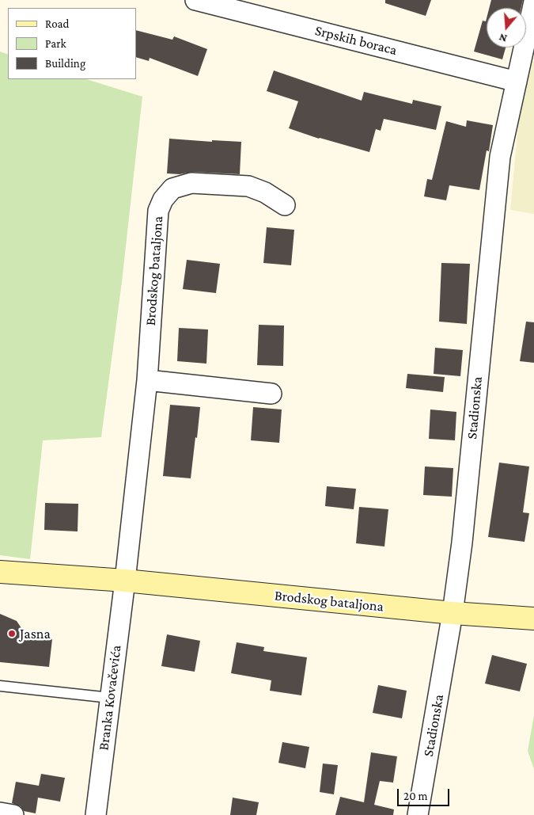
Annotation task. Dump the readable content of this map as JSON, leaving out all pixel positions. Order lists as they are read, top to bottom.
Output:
{
  "streets": {
    "street": [
      "Srpskih boraca",
      "Brodskog bataljona",
      "Stadionska",
      "Branka Kovačevića"
    ]
  },
  "crossings": [
    ["Srpskih boraca", "Stadionska"],
    ["Brodskog bataljona", "Stadionska"],
    ["Brodskog bataljona", "Branka Kovačevića"]
  ],
  "places": ["Jasna"],
  "legend": ["Road", "Park", "Building"],
  "scale_bar": "20 m",
  "north": "bottom"
}
